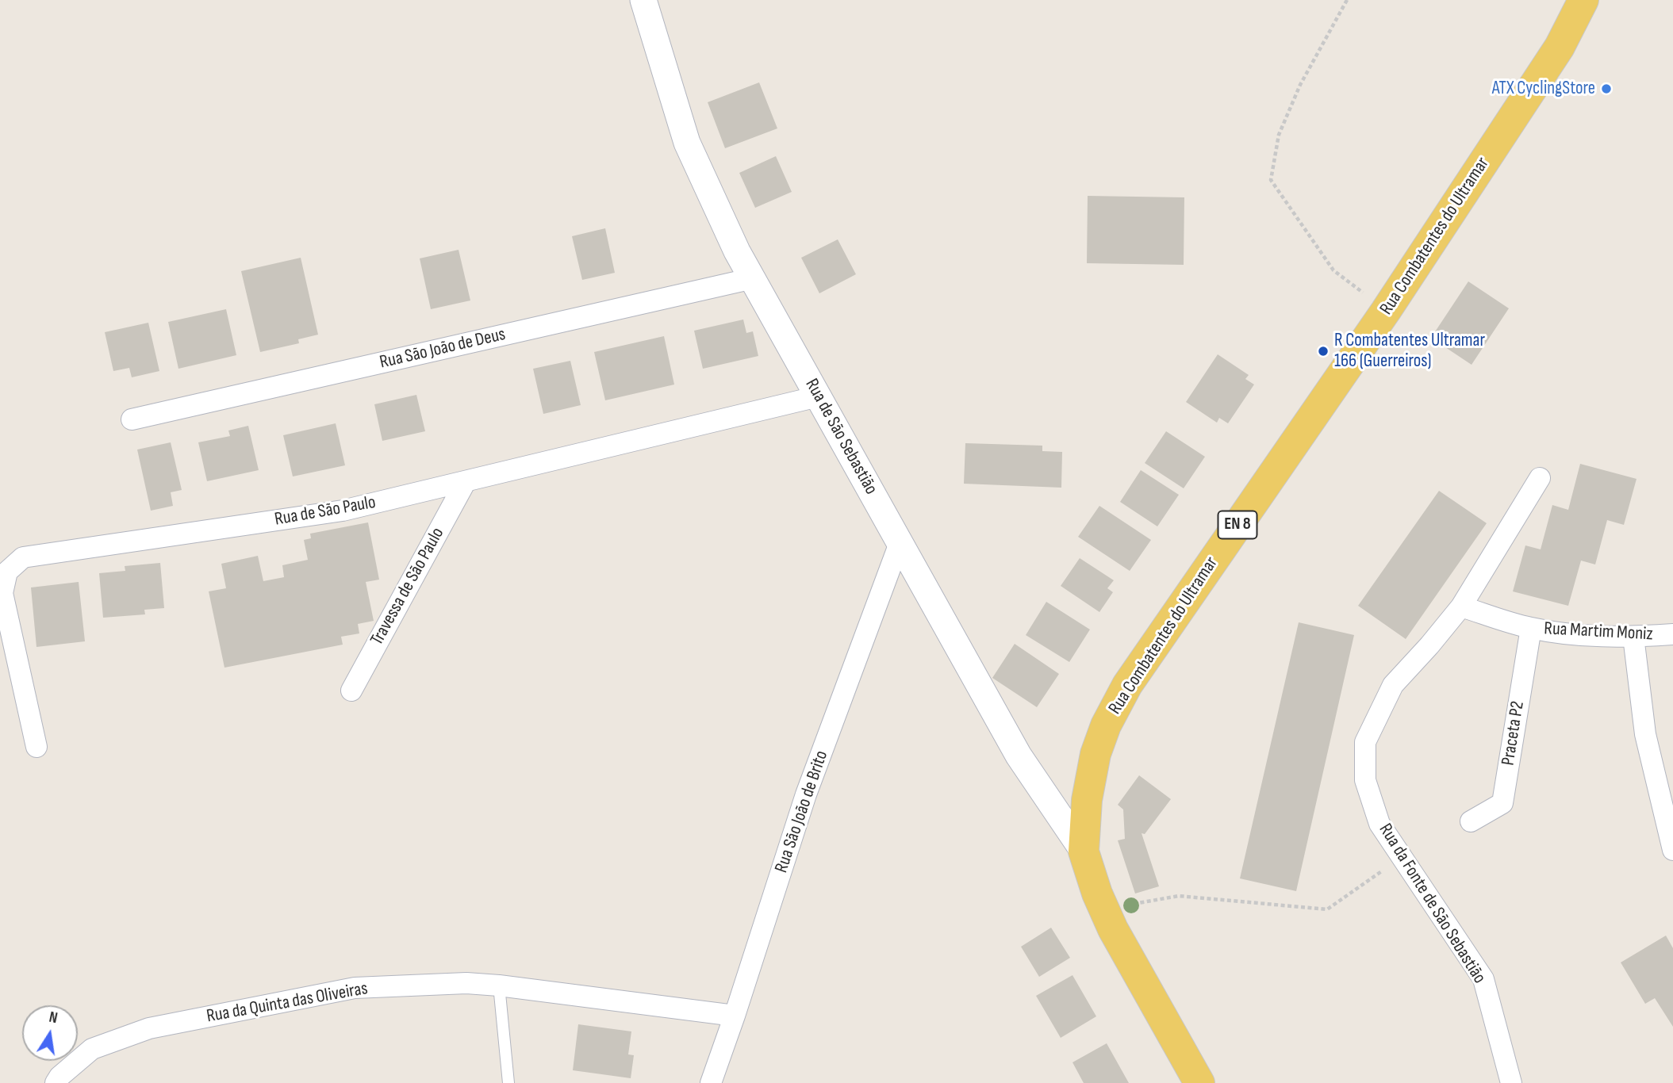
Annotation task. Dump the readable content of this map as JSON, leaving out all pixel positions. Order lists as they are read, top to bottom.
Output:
{
  "streets": {
    "main road": ["Rua Combatentes do Ultramar", "EN 8"],
    "street": [
      "Rua São João de Deus",
      "Rua de São Sebastião",
      "Rua de São Paulo",
      "Travessa de São Paulo",
      "Rua Martim Moniz",
      "Praceta P2",
      "Rua São João de Brito",
      "Rua da Fonte de São Sebastião",
      "Rua da Quinta das Oliveiras"
    ]
  },
  "crossings": [
    ["Rua Combatentes do Ultramar", "Rua de São Sebastião"],
    ["Rua São João de Deus", "Rua de São Sebastião"],
    ["Rua de São Sebastião", "Rua de São Paulo"],
    ["Rua de São Sebastião", "Rua São João de Brito"],
    ["Rua de São Paulo", "Travessa de São Paulo"],
    ["Rua Martim Moniz", "Praceta P2"],
    ["Rua Martim Moniz", "Rua da Fonte de São Sebastião"],
    ["Rua São João de Brito", "Rua da Quinta das Oliveiras"]
  ],
  "places": ["ATX CyclingStore", "R Combatentes Ultramar 166 (Guerreiros)"],
  "north": "top"
}
